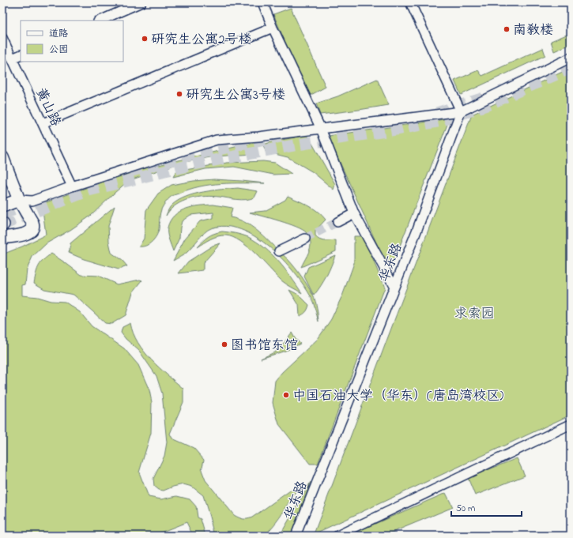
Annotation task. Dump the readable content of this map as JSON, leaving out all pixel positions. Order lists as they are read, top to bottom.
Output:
{
  "streets": {
    "street": ["黄山路", "华东路"]
  },
  "parks": ["求索园"],
  "places": [
    "南教楼",
    "研究生公寓2号楼",
    "研究生公寓3号楼",
    "图书馆东馆",
    "中国石油大学（华东）(唐岛湾校区)"
  ],
  "legend": ["道路", "公园"],
  "scale_bar": "50 m"
}
